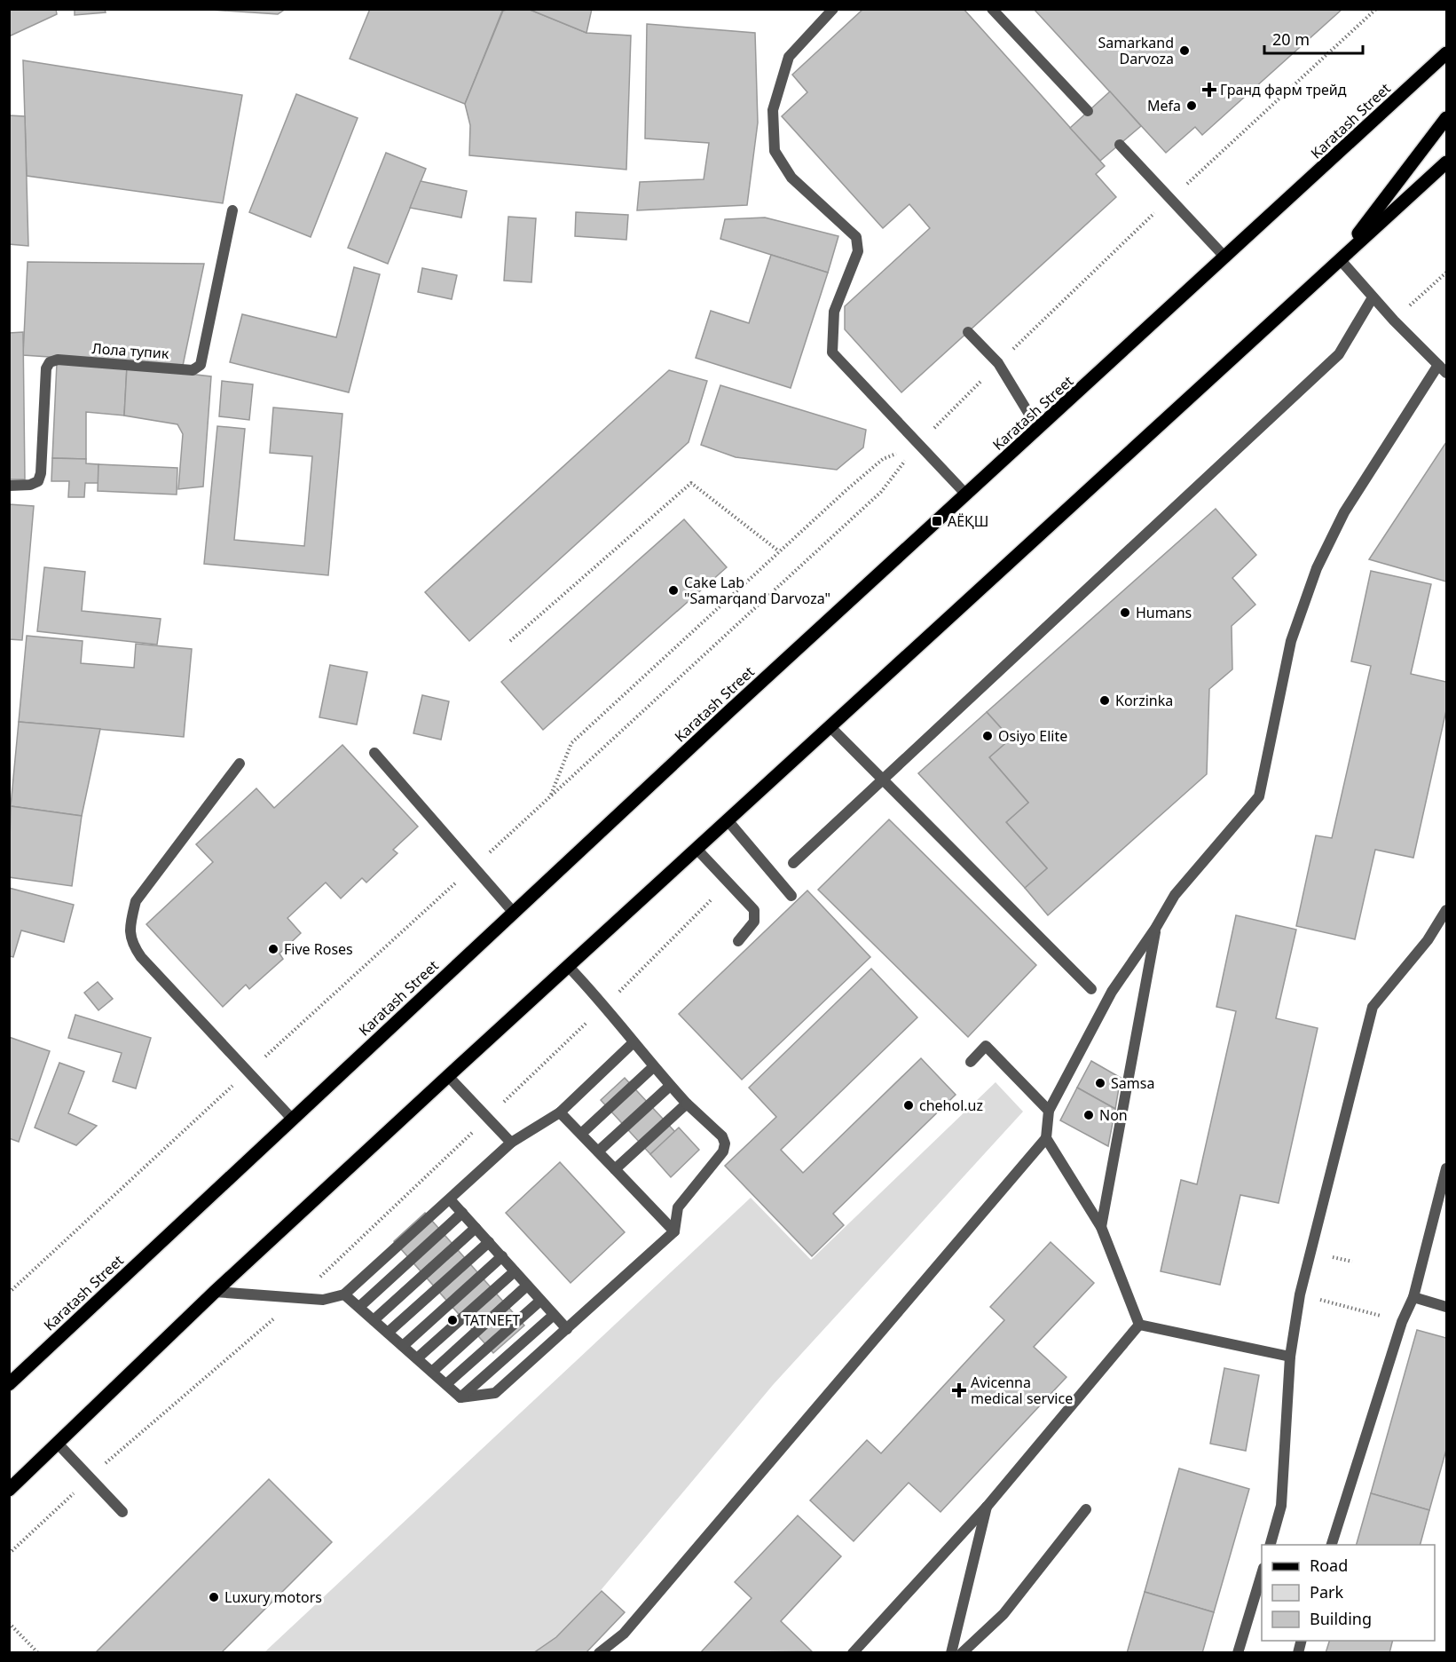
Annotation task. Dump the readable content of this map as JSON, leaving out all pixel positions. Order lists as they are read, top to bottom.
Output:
{
  "streets": {
    "main road": ["Karatash Street"],
    "street": ["Лола тупик"]
  },
  "places": {
    "other": [
      "Samarkand Darvoza",
      "Mefa",
      "Cake Lab \"Samarqand Darvoza\"",
      "Humans",
      "Korzinka",
      "Osiyo Elite",
      "Five Roses",
      "Samsa",
      "chehol.uz",
      "Non",
      "TATNEFT",
      "Luxury motors"
    ],
    "health": ["Гранд фарм трейд", "Avicenna medical service"],
    "transit": ["АЁҚШ"]
  },
  "legend": ["Road", "Park", "Building"],
  "scale_bar": "20 m"
}
